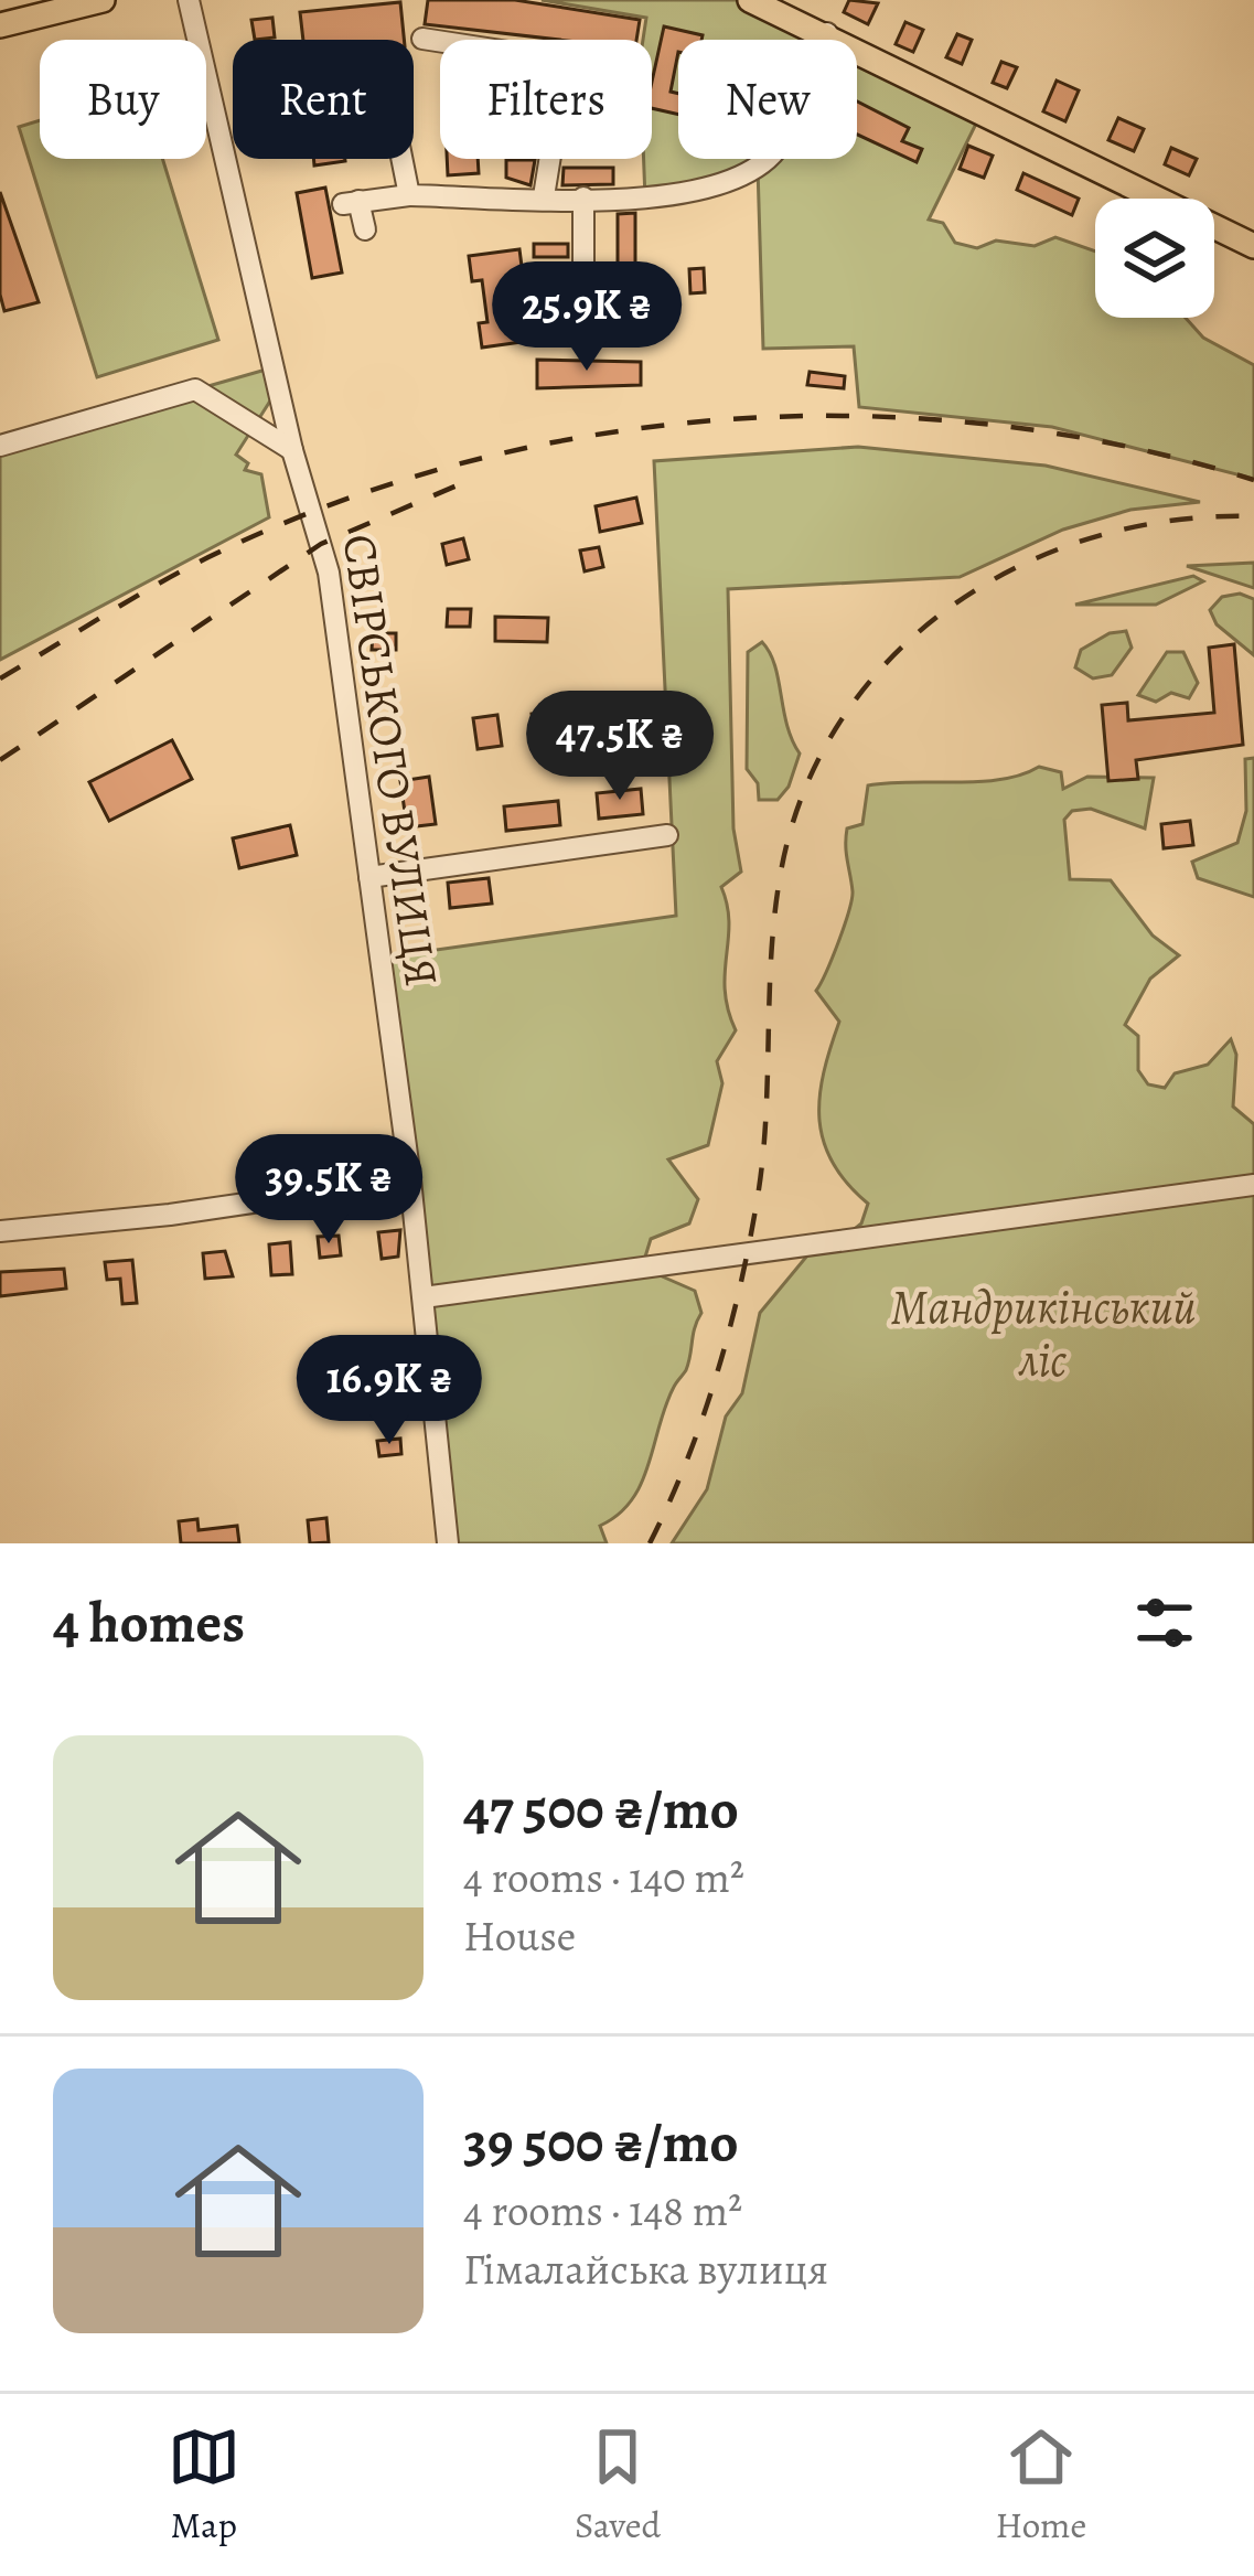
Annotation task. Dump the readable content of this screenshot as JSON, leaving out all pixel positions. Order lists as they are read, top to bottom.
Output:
{
  "streets": {
    "street": ["СВІРСЬКОГО ВУЛИЦЯ"]
  },
  "parks": ["Мандрикінський ліс"],
  "page": {
    "chip": [
      "Buy",
      "Rent",
      "Filters",
      "New"
    ],
    "price": [
      "25.9K ₴",
      "47.5K ₴",
      "39.5K ₴",
      "16.9K ₴"
    ],
    "heading": "4 homes",
    "list": [
      {
        "name": "47 500 ₴/mo",
        "note": "4 rooms · 140 m² · House"
      },
      {
        "name": "39 500 ₴/mo",
        "note": "4 rooms · 148 m² · Гімалайська вулиця"
      }
    ],
    "tabs": ["Map", "Saved", "Home"]
  }
}
